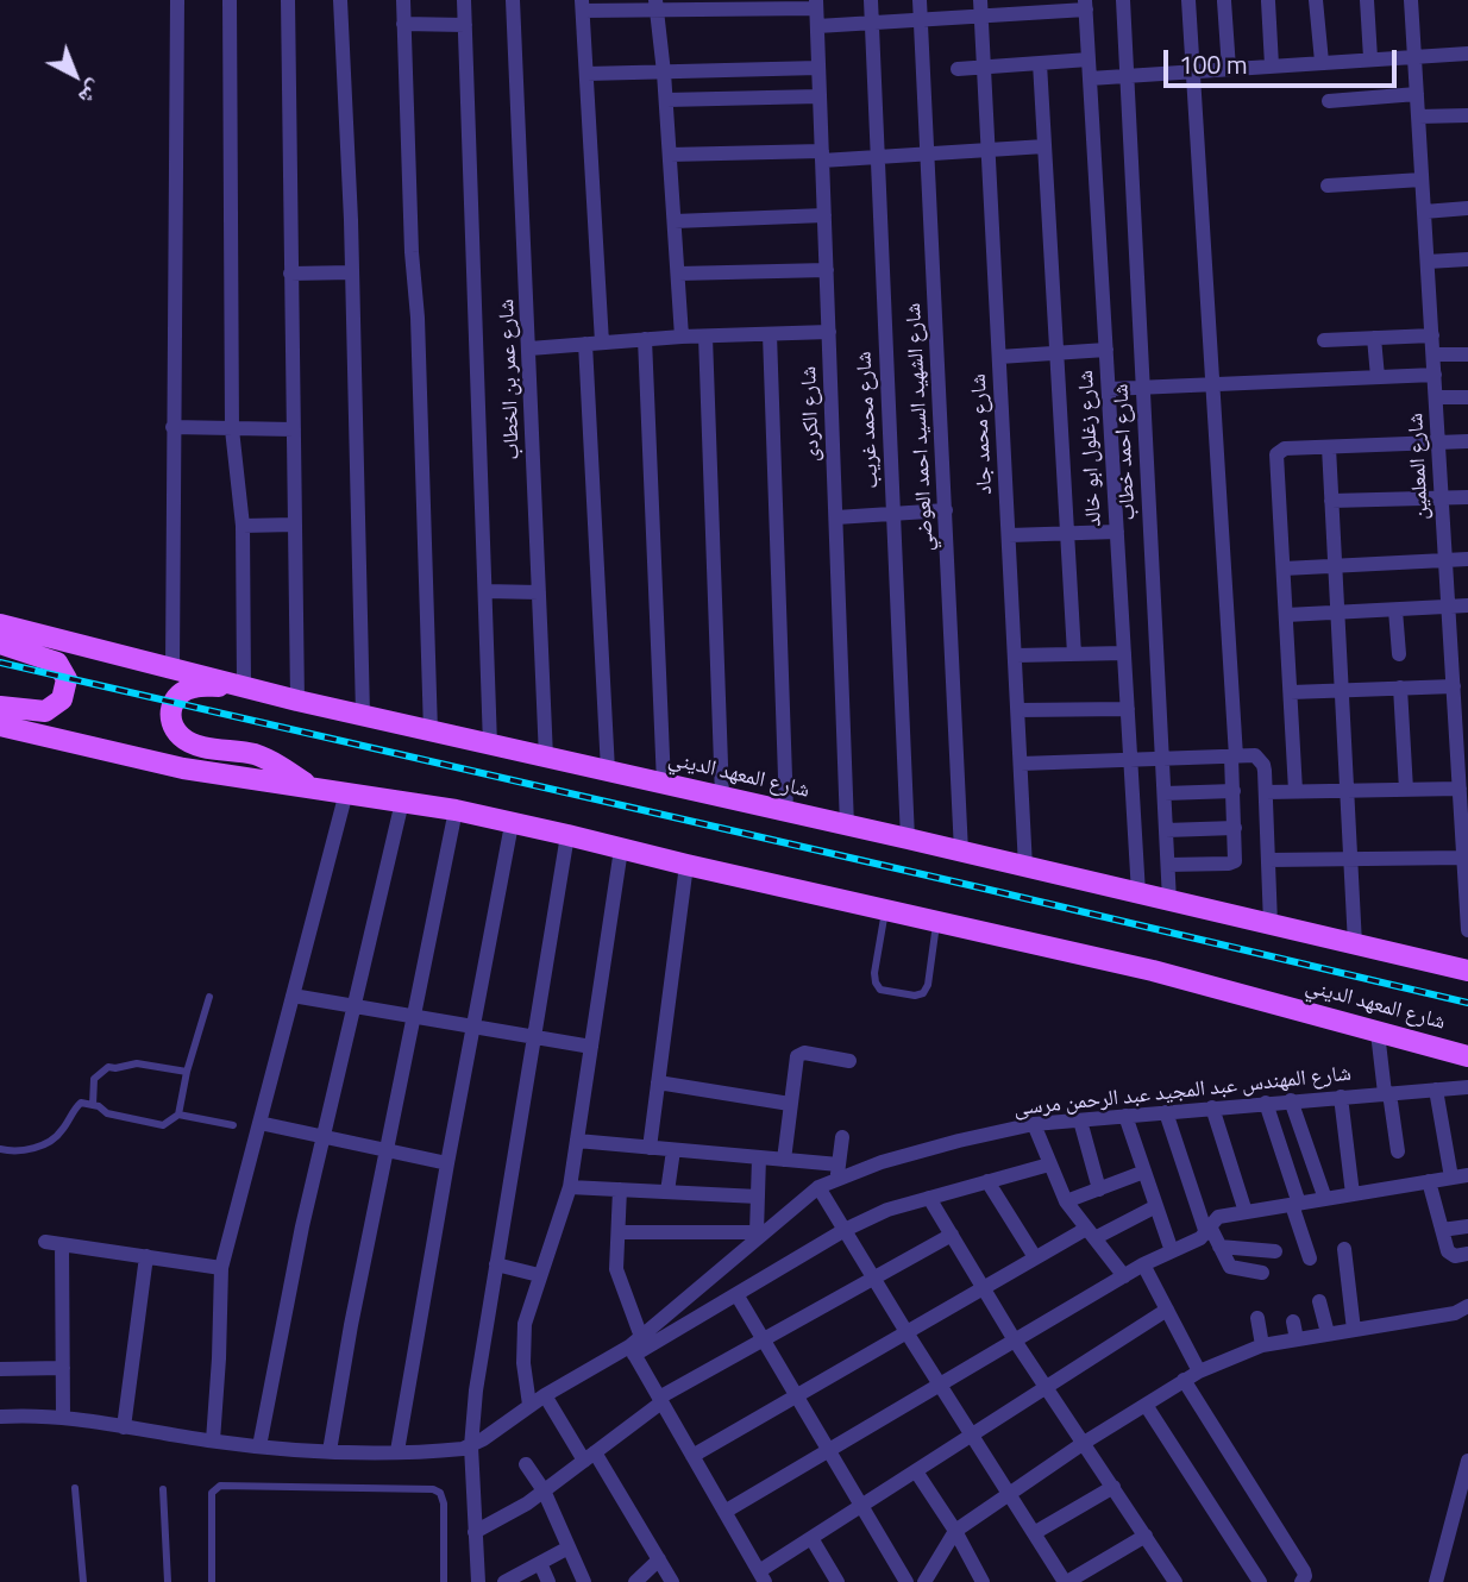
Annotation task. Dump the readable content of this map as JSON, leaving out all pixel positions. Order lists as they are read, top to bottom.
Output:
{
  "streets": {
    "main road": ["شارع المعهد الديني"],
    "street": [
      "شارع عمر بن الخطاب",
      "شارع الكردى",
      "شارع محمد غريب",
      "شارع الشهيد السيد احمد العوضي",
      "شارع محمد جاد",
      "شارع زغلول ابو خالد",
      "شارع احمد خطاب",
      "شارع المعلمين",
      "شارع المهندس عبد المجيد عبد الرحمن مرسى"
    ]
  },
  "crossings": [
    ["شارع عمر بن الخطاب", "شارع المعهد الديني"],
    ["شارع الكردى", "شارع المعهد الديني"],
    ["شارع محمد غريب", "شارع المعهد الديني"],
    ["شارع الشهيد السيد احمد العوضي", "شارع المعهد الديني"],
    ["شارع محمد جاد", "شارع المعهد الديني"],
    ["شارع زغلول ابو خالد", "شارع المعهد الديني"],
    ["شارع احمد خطاب", "شارع المعهد الديني"]
  ],
  "scale_bar": "100 m",
  "north": "bottom right"
}
